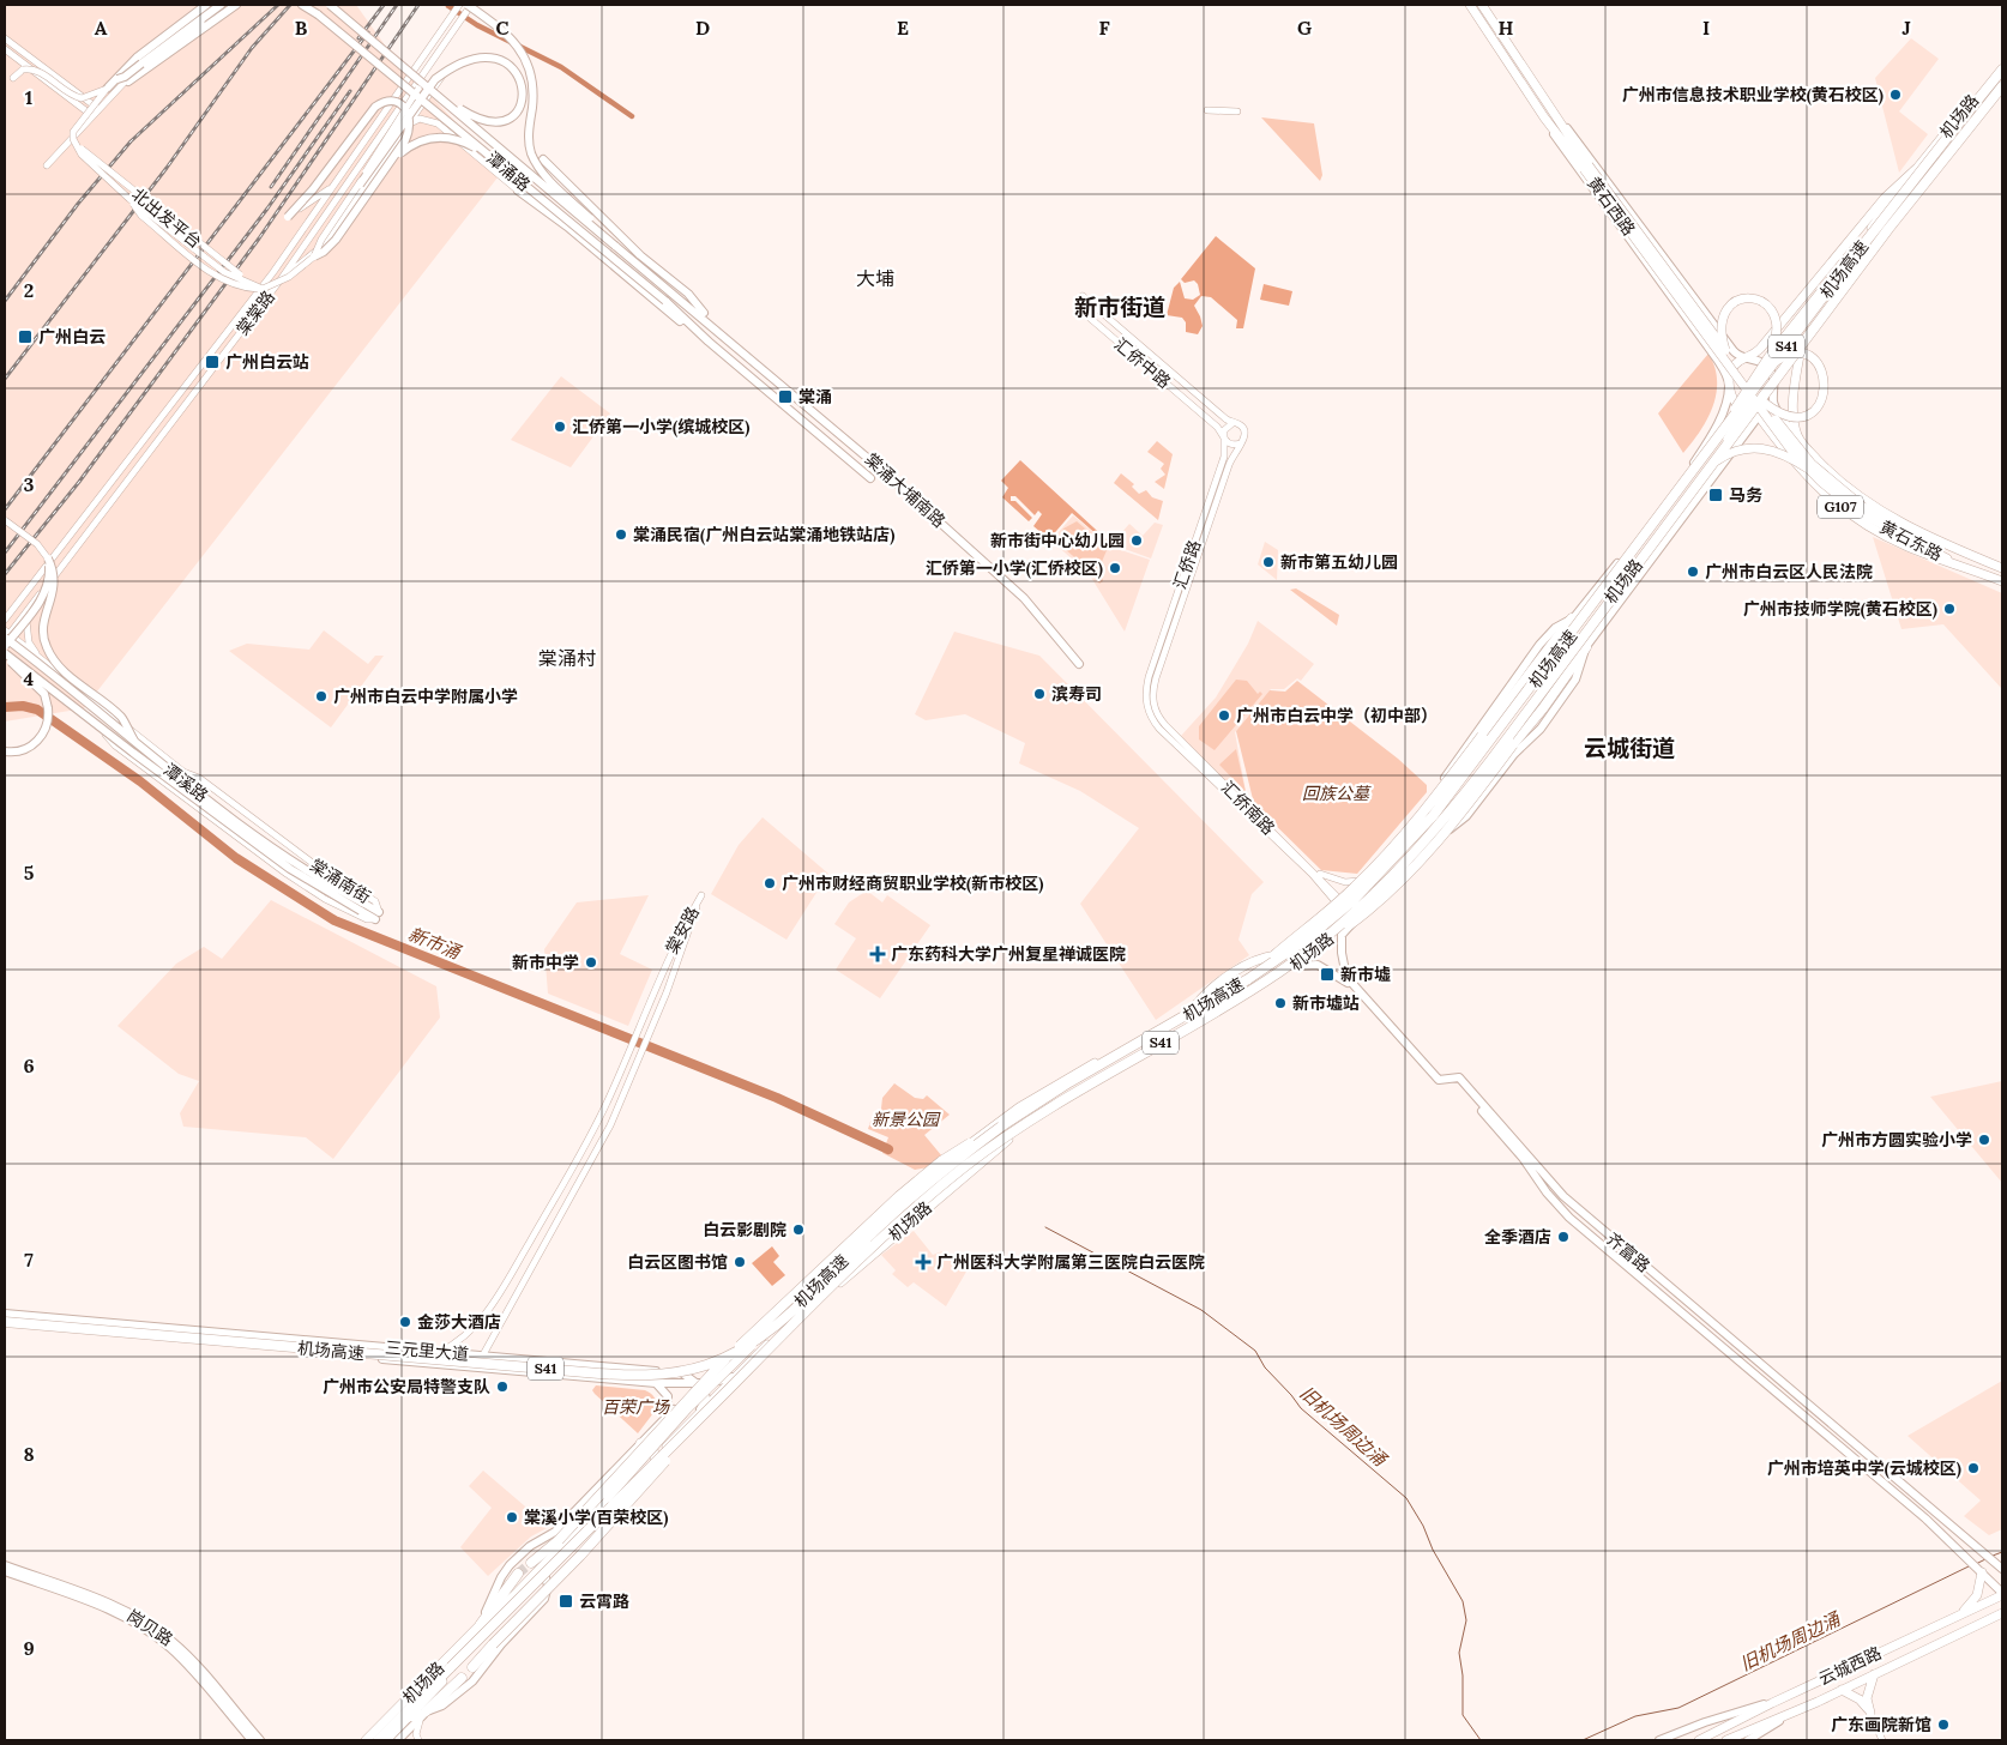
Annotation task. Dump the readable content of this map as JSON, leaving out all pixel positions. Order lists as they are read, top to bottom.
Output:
{
  "streets": {
    "highway": ["机场高速", "S41"],
    "main road": [
      "机场路",
      "潭涌路",
      "黄石西路",
      "棠涌大埔南路",
      "G107",
      "黄石东路",
      "潭溪路",
      "齐富路",
      "三元里大道",
      "岗贝路",
      "云城西路"
    ],
    "street": [
      "北出发平台",
      "棠棠路",
      "汇侨中路",
      "汇侨路",
      "汇侨南路",
      "棠涌南街",
      "棠安路"
    ]
  },
  "crossings": [
    ["机场路", "G107"],
    ["机场路", "汇侨南路"],
    ["机场路", "齐富路"],
    ["机场路", "三元里大道"],
    ["潭涌路", "棠涌大埔南路"],
    ["黄石西路", "黄石东路"],
    ["机场高速", "三元里大道"],
    ["棠棠路", "潭溪路"],
    ["棠棠路", "棠涌南街"],
    ["汇侨中路", "汇侨路"],
    ["G107", "黄石东路"],
    ["汇侨路", "汇侨南路"],
    ["潭溪路", "棠涌南街"],
    ["棠安路", "三元里大道"]
  ],
  "districts": [
    "大埔",
    "新市街道",
    "棠涌村",
    "云城街道"
  ],
  "water": ["新市涌", "旧机场周边涌"],
  "parks": ["回族公墓", "新景公园", "百荣广场"],
  "places": {
    "other": [
      "广州市信息技术职业学校(黄石校区)",
      "汇侨第一小学(缤城校区)",
      "棠涌民宿(广州白云站棠涌地铁站店)",
      "新市街中心幼儿园",
      "新市第五幼儿园",
      "汇侨第一小学(汇侨校区)",
      "广州市白云区人民法院",
      "广州市技师学院(黄石校区)",
      "滨寿司",
      "广州市白云中学附属小学",
      "广州市白云中学（初中部）",
      "广州市财经商贸职业学校(新市校区)",
      "新市中学",
      "新市墟站",
      "广州市方圆实验小学",
      "白云影剧院",
      "全季酒店",
      "白云区图书馆",
      "金莎大酒店",
      "广州市公安局特警支队",
      "广州市培英中学(云城校区)",
      "棠溪小学(百荣校区)",
      "广东画院新馆"
    ],
    "transit": [
      "广州白云",
      "广州白云站",
      "棠涌",
      "马务",
      "新市墟",
      "云霄路"
    ],
    "health": ["广东药科大学广州复星禅诚医院", "广州医科大学附属第三医院白云医院"]
  },
  "grid": {
    "columns": [
      "A",
      "B",
      "C",
      "D",
      "E",
      "F",
      "G",
      "H",
      "I",
      "J"
    ],
    "rows": [
      "1",
      "2",
      "3",
      "4",
      "5",
      "6",
      "7",
      "8",
      "9"
    ]
  }
}
